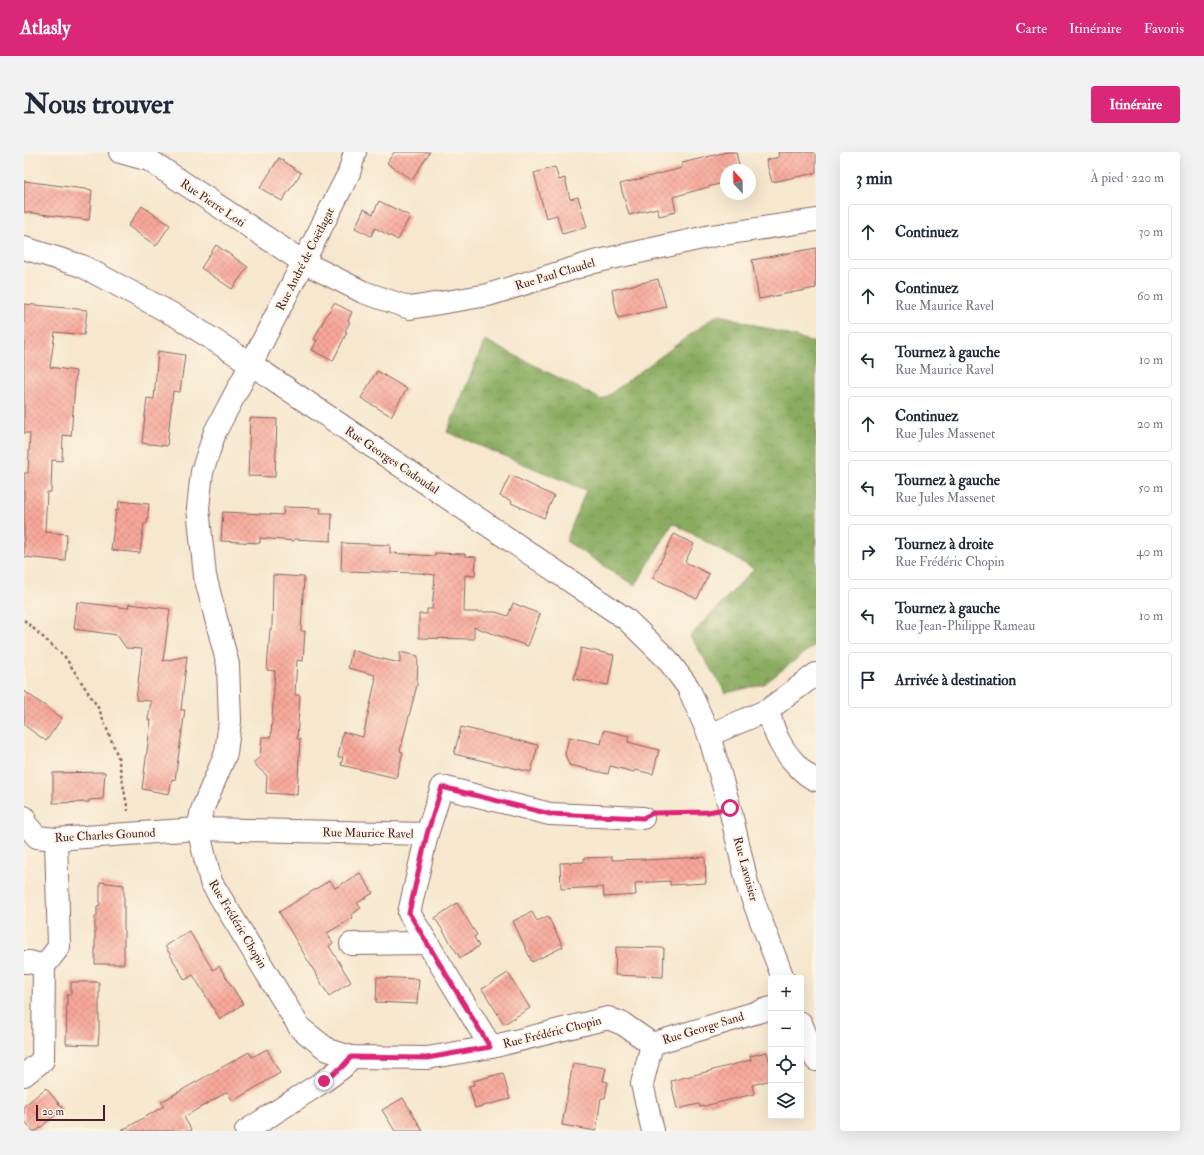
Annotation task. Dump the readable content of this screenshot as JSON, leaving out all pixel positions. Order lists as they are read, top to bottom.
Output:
{
  "streets": {
    "street": [
      "Rue Pierre Loti",
      "Rue André de Coëtlagat",
      "Rue Paul Claudel",
      "Rue Georges Cadoudal",
      "Rue Maurice Ravel",
      "Rue Charles Gounod",
      "Rue Lavoisier",
      "Rue Frédéric Chopin",
      "Rue George Sand"
    ]
  },
  "crossings": [
    ["Rue Pierre Loti", "Rue André de Coëtlagat"],
    ["Rue Pierre Loti", "Rue Paul Claudel"],
    ["Rue André de Coëtlagat", "Rue Paul Claudel"],
    ["Rue André de Coëtlagat", "Rue Georges Cadoudal"],
    ["Rue André de Coëtlagat", "Rue Frédéric Chopin"],
    ["Rue Georges Cadoudal", "Rue Lavoisier"],
    ["Rue Georges Cadoudal", "Rue Frédéric Chopin"],
    ["Rue Maurice Ravel", "Rue Charles Gounod"],
    ["Rue Maurice Ravel", "Rue Frédéric Chopin"],
    ["Rue Charles Gounod", "Rue Frédéric Chopin"],
    ["Rue Frédéric Chopin", "Rue George Sand"]
  ],
  "scale_bar": "20 m",
  "north": "top",
  "page": {
    "header": "Atlasly",
    "nav": ["Carte", "Itinéraire", "Favoris"],
    "buttons": "Itinéraire",
    "title": "Nous trouver",
    "heading": ["3 min", "À pied · 220 m"],
    "list": [
      ["Continuez", "30 m"],
      ["Continuez", "Rue Maurice Ravel", "60 m"],
      ["Tournez à gauche", "Rue Maurice Ravel", "10 m"],
      ["Continuez", "Rue Jules Massenet", "20 m"],
      ["Tournez à gauche", "Rue Jules Massenet", "50 m"],
      ["Tournez à droite", "Rue Frédéric Chopin", "40 m"],
      ["Tournez à gauche", "Rue Jean-Philippe Rameau", "10 m"],
      "Arrivée à destination"
    ],
    "map_buttons": ["+", "−"],
    "scale": "20 m"
  }
}
